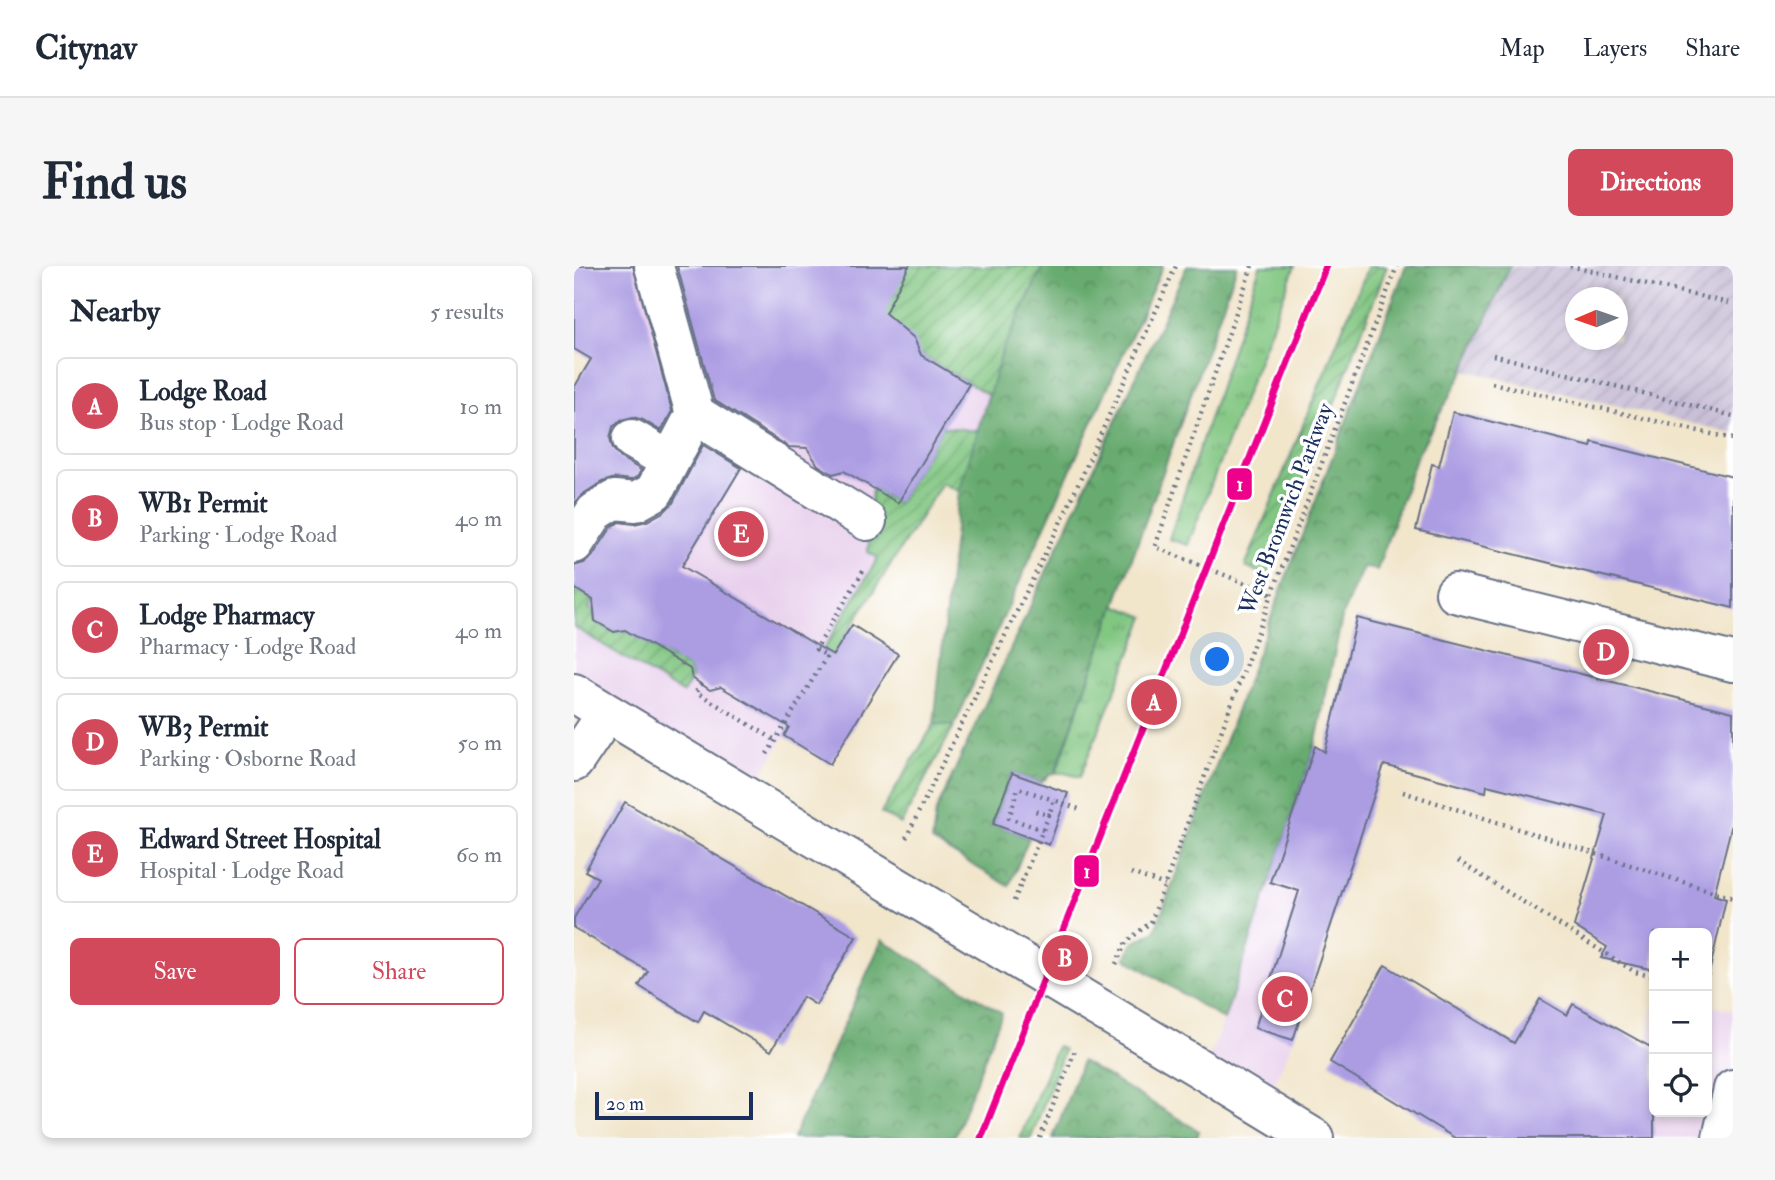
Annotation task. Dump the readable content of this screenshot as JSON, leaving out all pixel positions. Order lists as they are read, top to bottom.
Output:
{
  "streets": {
    "path": ["West Bromwich Parkway"]
  },
  "lines": ["transit line 1"],
  "scale_bar": "20 m",
  "north": "left",
  "page": {
    "header": "Citynav",
    "nav": ["Map", "Layers", "Share"],
    "buttons": [
      "Directions",
      ["Save", "Share"]
    ],
    "title": "Find us",
    "heading": ["Nearby", "5 results"],
    "list": [
      {
        "mark": "A",
        "name": "Lodge Road",
        "note": "Bus stop · Lodge Road",
        "value": "10 m"
      },
      {
        "mark": "B",
        "name": "WB1 Permit",
        "note": "Parking · Lodge Road",
        "value": "40 m"
      },
      {
        "mark": "C",
        "name": "Lodge Pharmacy",
        "note": "Pharmacy · Lodge Road",
        "value": "40 m"
      },
      {
        "mark": "D",
        "name": "WB3 Permit",
        "note": "Parking · Osborne Road",
        "value": "50 m"
      },
      {
        "mark": "E",
        "name": "Edward Street Hospital",
        "note": "Hospital · Lodge Road",
        "value": "60 m"
      }
    ],
    "pins": [
      "E",
      "D",
      "A",
      "B",
      "C"
    ],
    "map_buttons": ["+", "−"],
    "scale": "20 m"
  }
}
